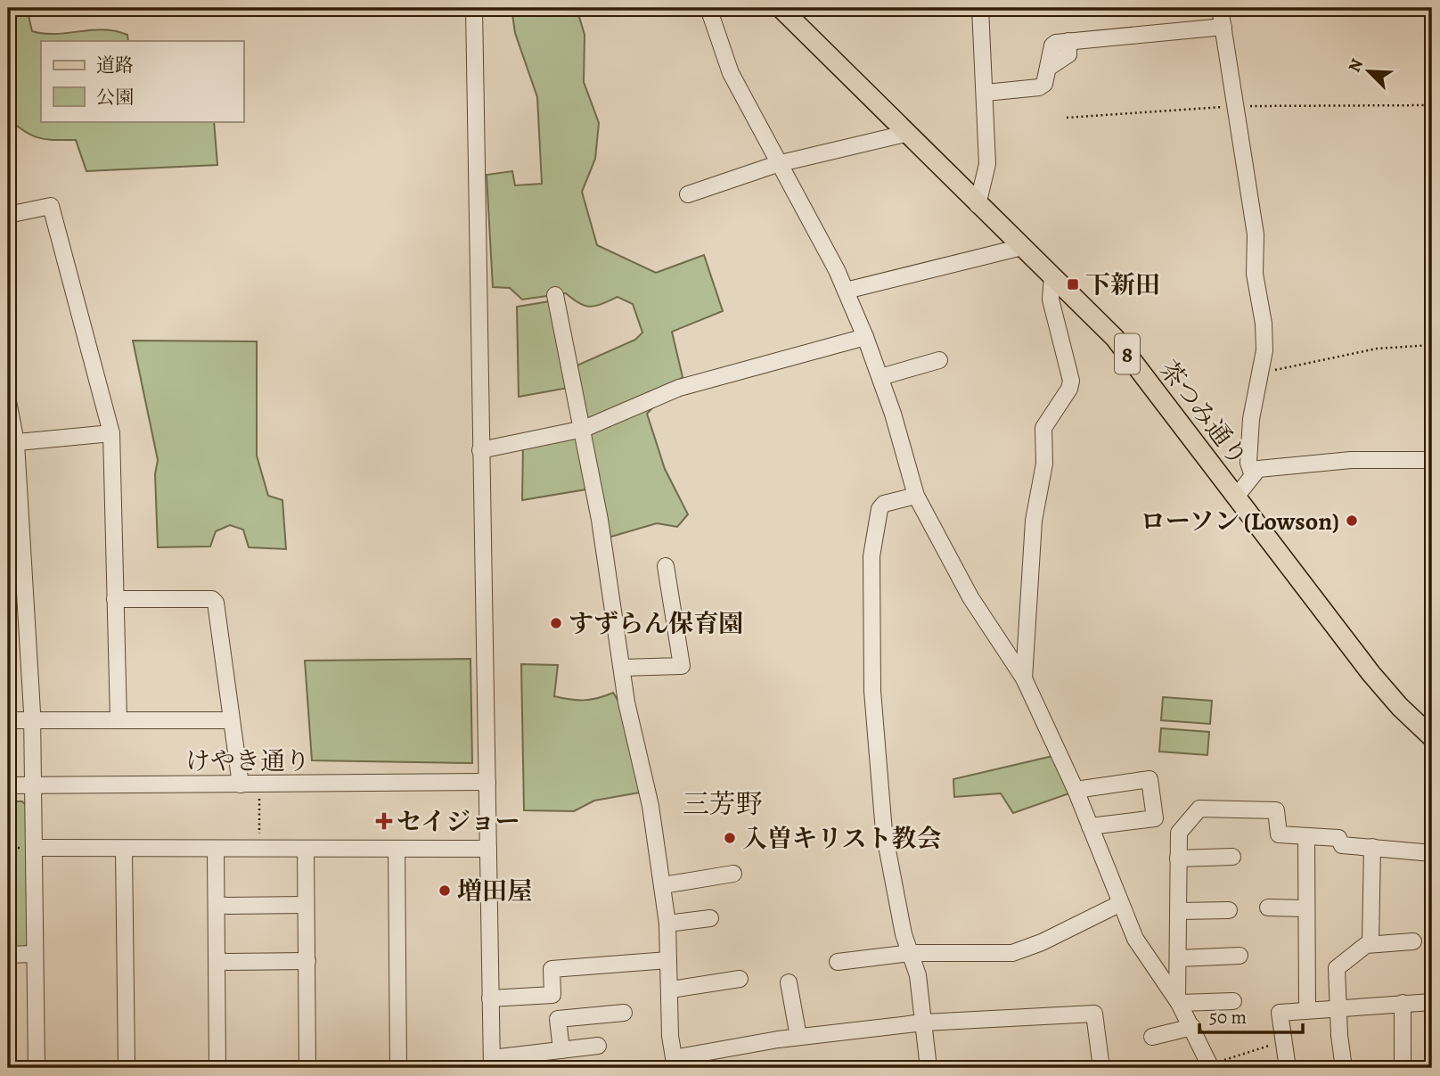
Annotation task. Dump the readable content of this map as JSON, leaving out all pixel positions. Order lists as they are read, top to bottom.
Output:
{
  "streets": {
    "main road": ["8", "茶つみ通り"],
    "street": ["けやき通り"]
  },
  "districts": ["三芳野"],
  "places": {
    "transit": ["下新田"],
    "other": [
      "ローソン (Lowson)",
      "すずらん保育園",
      "入曽キリスト教会",
      "増田屋"
    ],
    "health": ["セイジョー"]
  },
  "legend": ["道路", "公園"],
  "scale_bar": "50 m",
  "north": "top left"
}
